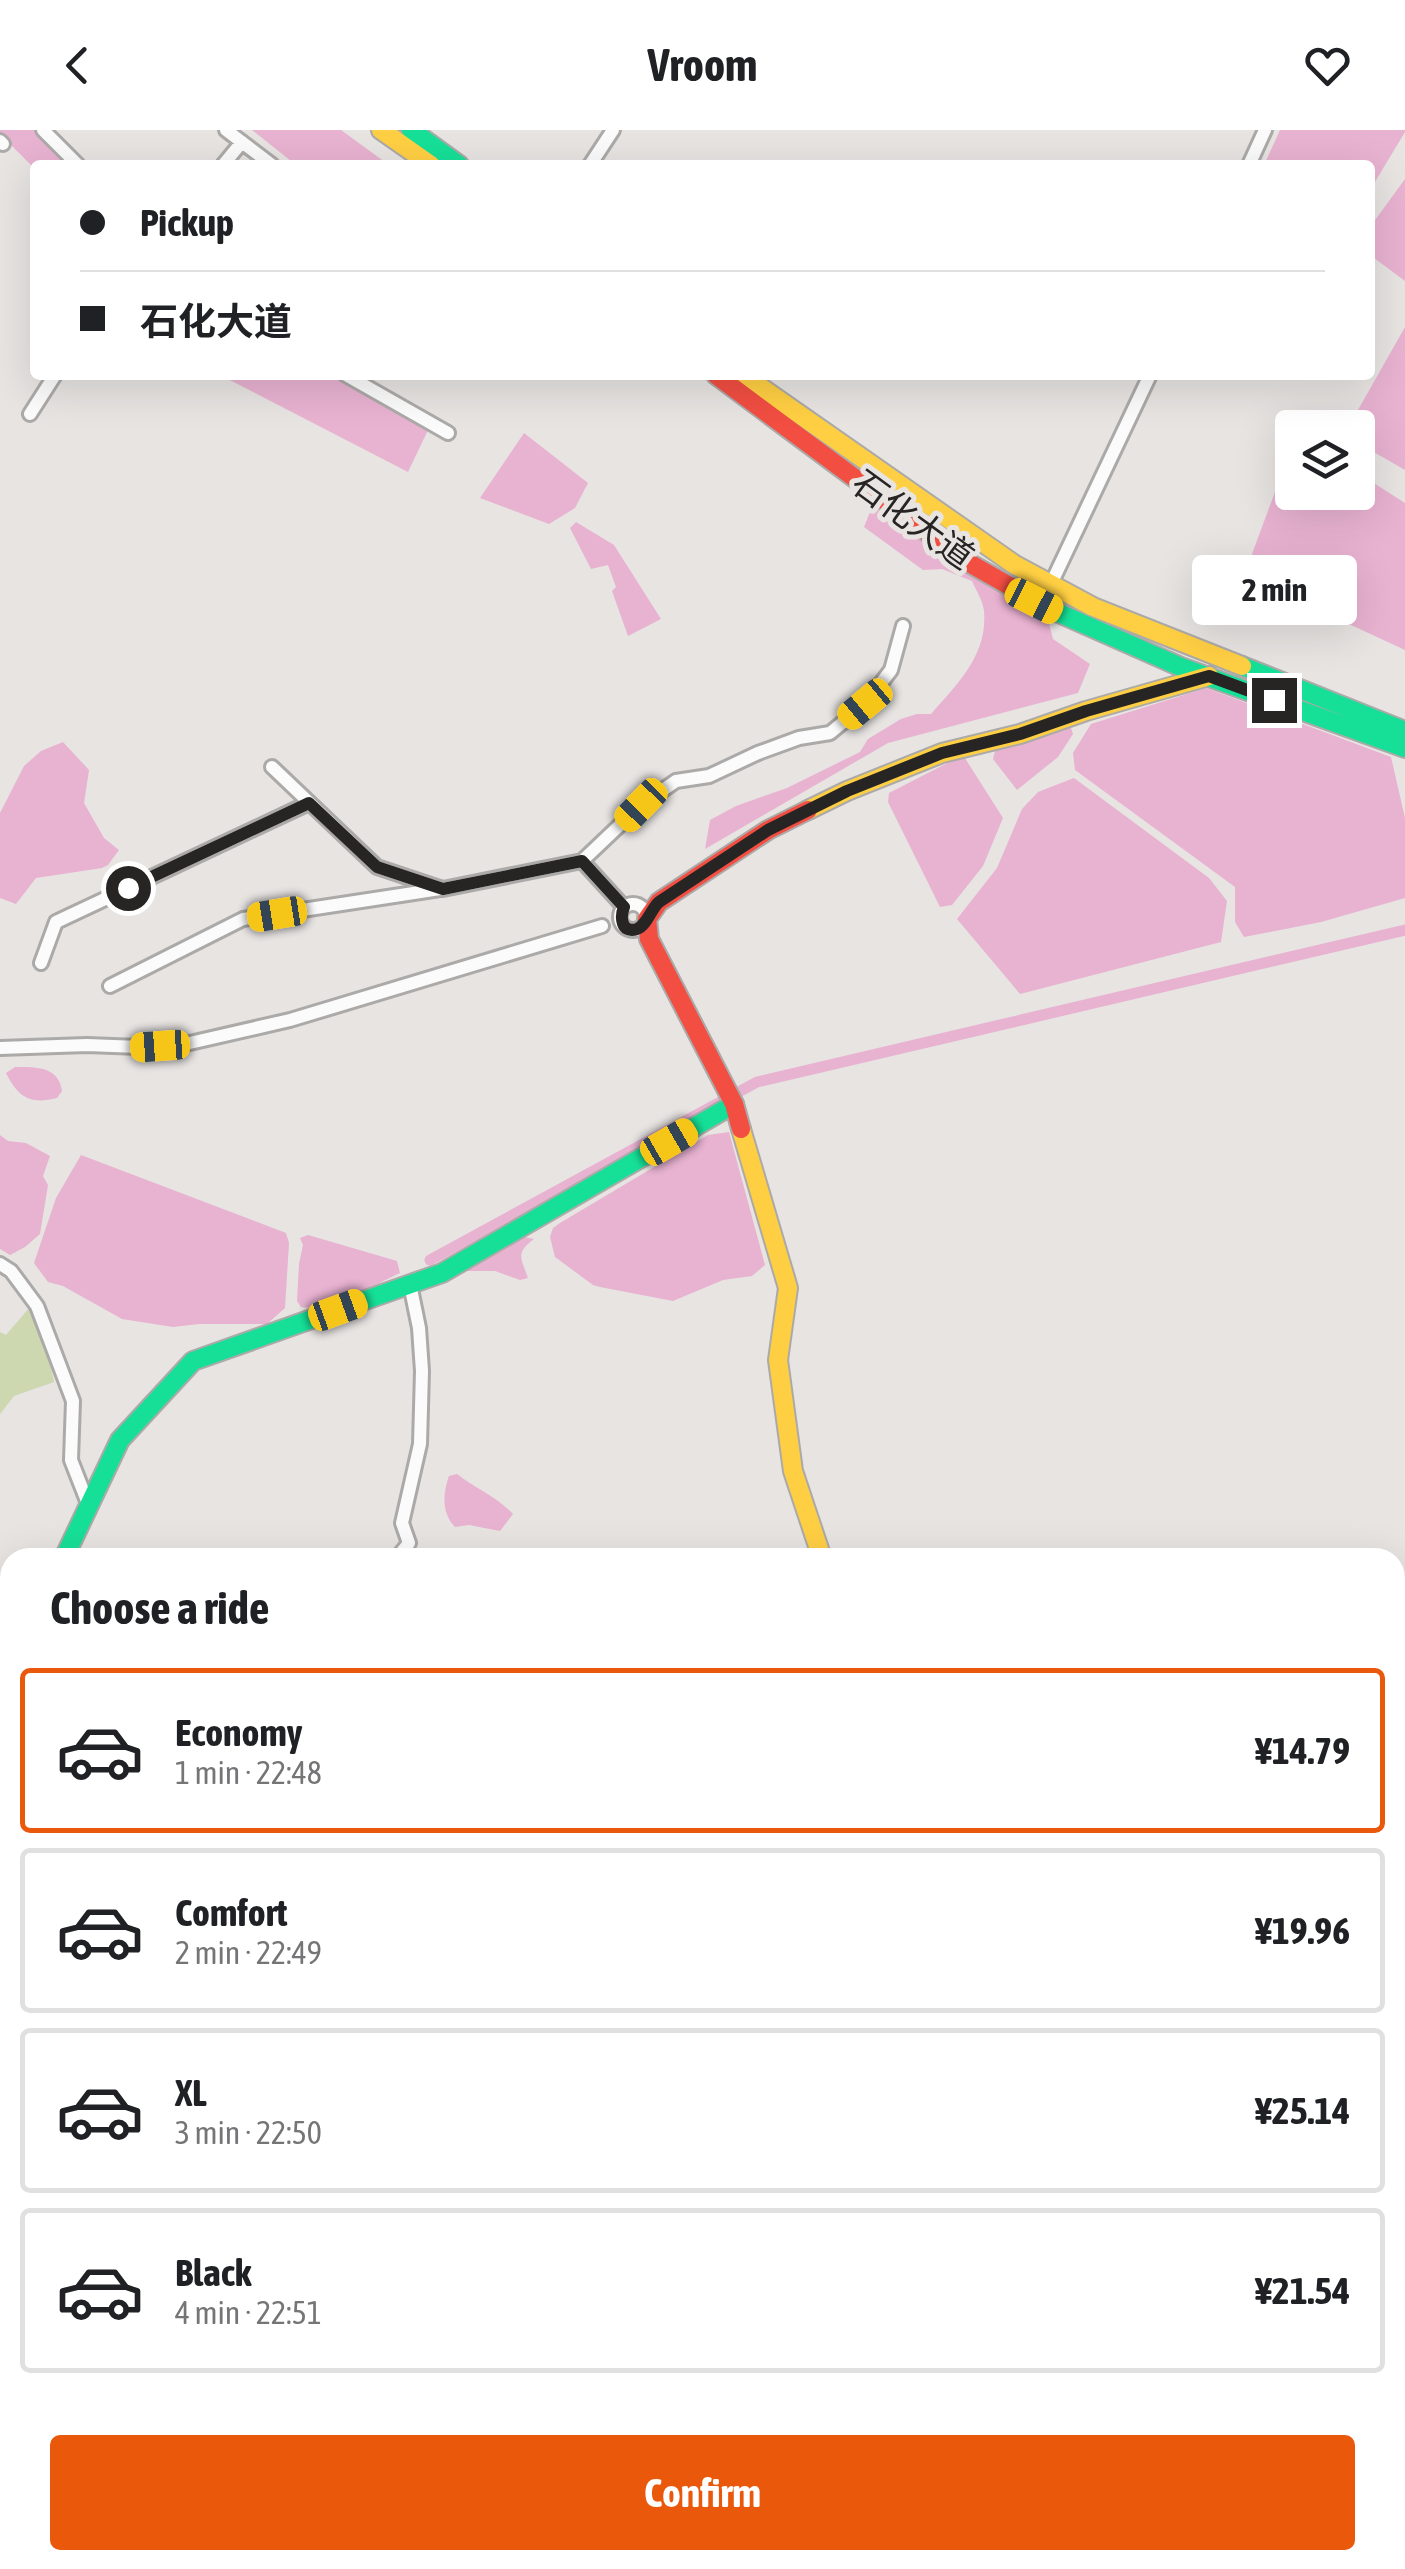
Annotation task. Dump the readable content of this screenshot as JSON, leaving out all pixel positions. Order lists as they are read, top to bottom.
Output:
{
  "streets": {
    "street": ["石化大道"]
  },
  "page": {
    "header": "Vroom",
    "banner": ["Pickup", "石化大道"],
    "bubble": "2 min",
    "heading": "Choose a ride",
    "list": [
      {
        "name": "Economy",
        "note": "1 min · 22:48",
        "value": "¥14.79"
      },
      {
        "name": "Comfort",
        "note": "2 min · 22:49",
        "value": "¥19.96"
      },
      {
        "name": "XL",
        "note": "3 min · 22:50",
        "value": "¥25.14"
      },
      {
        "name": "Black",
        "note": "4 min · 22:51",
        "value": "¥21.54"
      }
    ],
    "buttons": "Confirm"
  }
}
